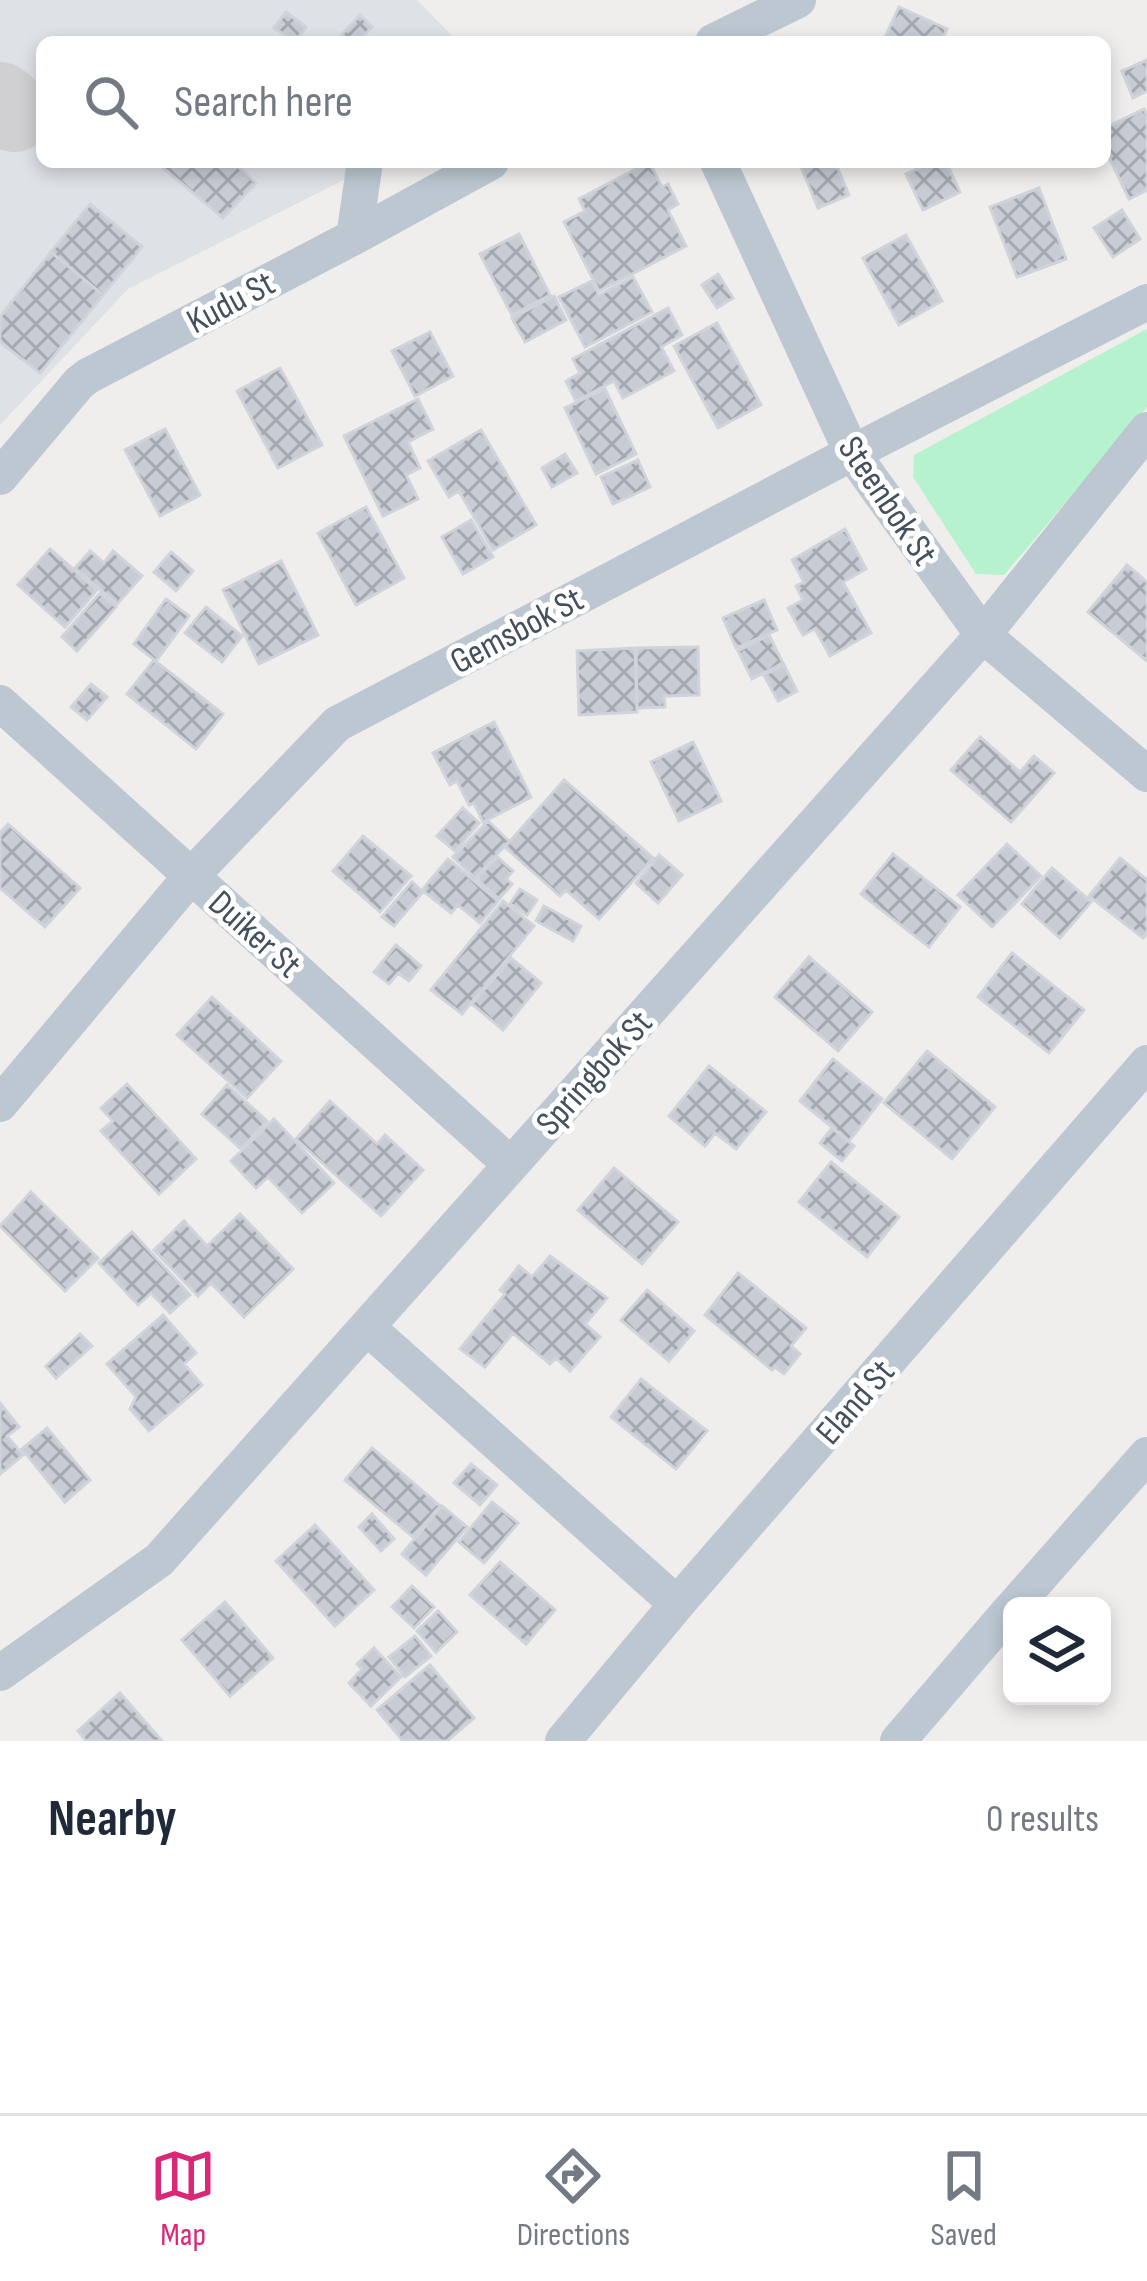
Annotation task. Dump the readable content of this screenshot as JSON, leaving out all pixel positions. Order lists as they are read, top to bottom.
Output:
{
  "streets": {
    "street": [
      "Kudu St",
      "Steenbok St",
      "Gemsbok St",
      "Duiker St",
      "Springbok St",
      "Eland St"
    ]
  },
  "crossings": [
    ["Steenbok St", "Gemsbok St"],
    ["Steenbok St", "Springbok St"],
    ["Gemsbok St", "Duiker St"],
    ["Duiker St", "Springbok St"]
  ],
  "page": {
    "search": "Search here",
    "heading": ["Nearby", "0 results"],
    "nav": ["Map", "Directions", "Saved"]
  }
}
